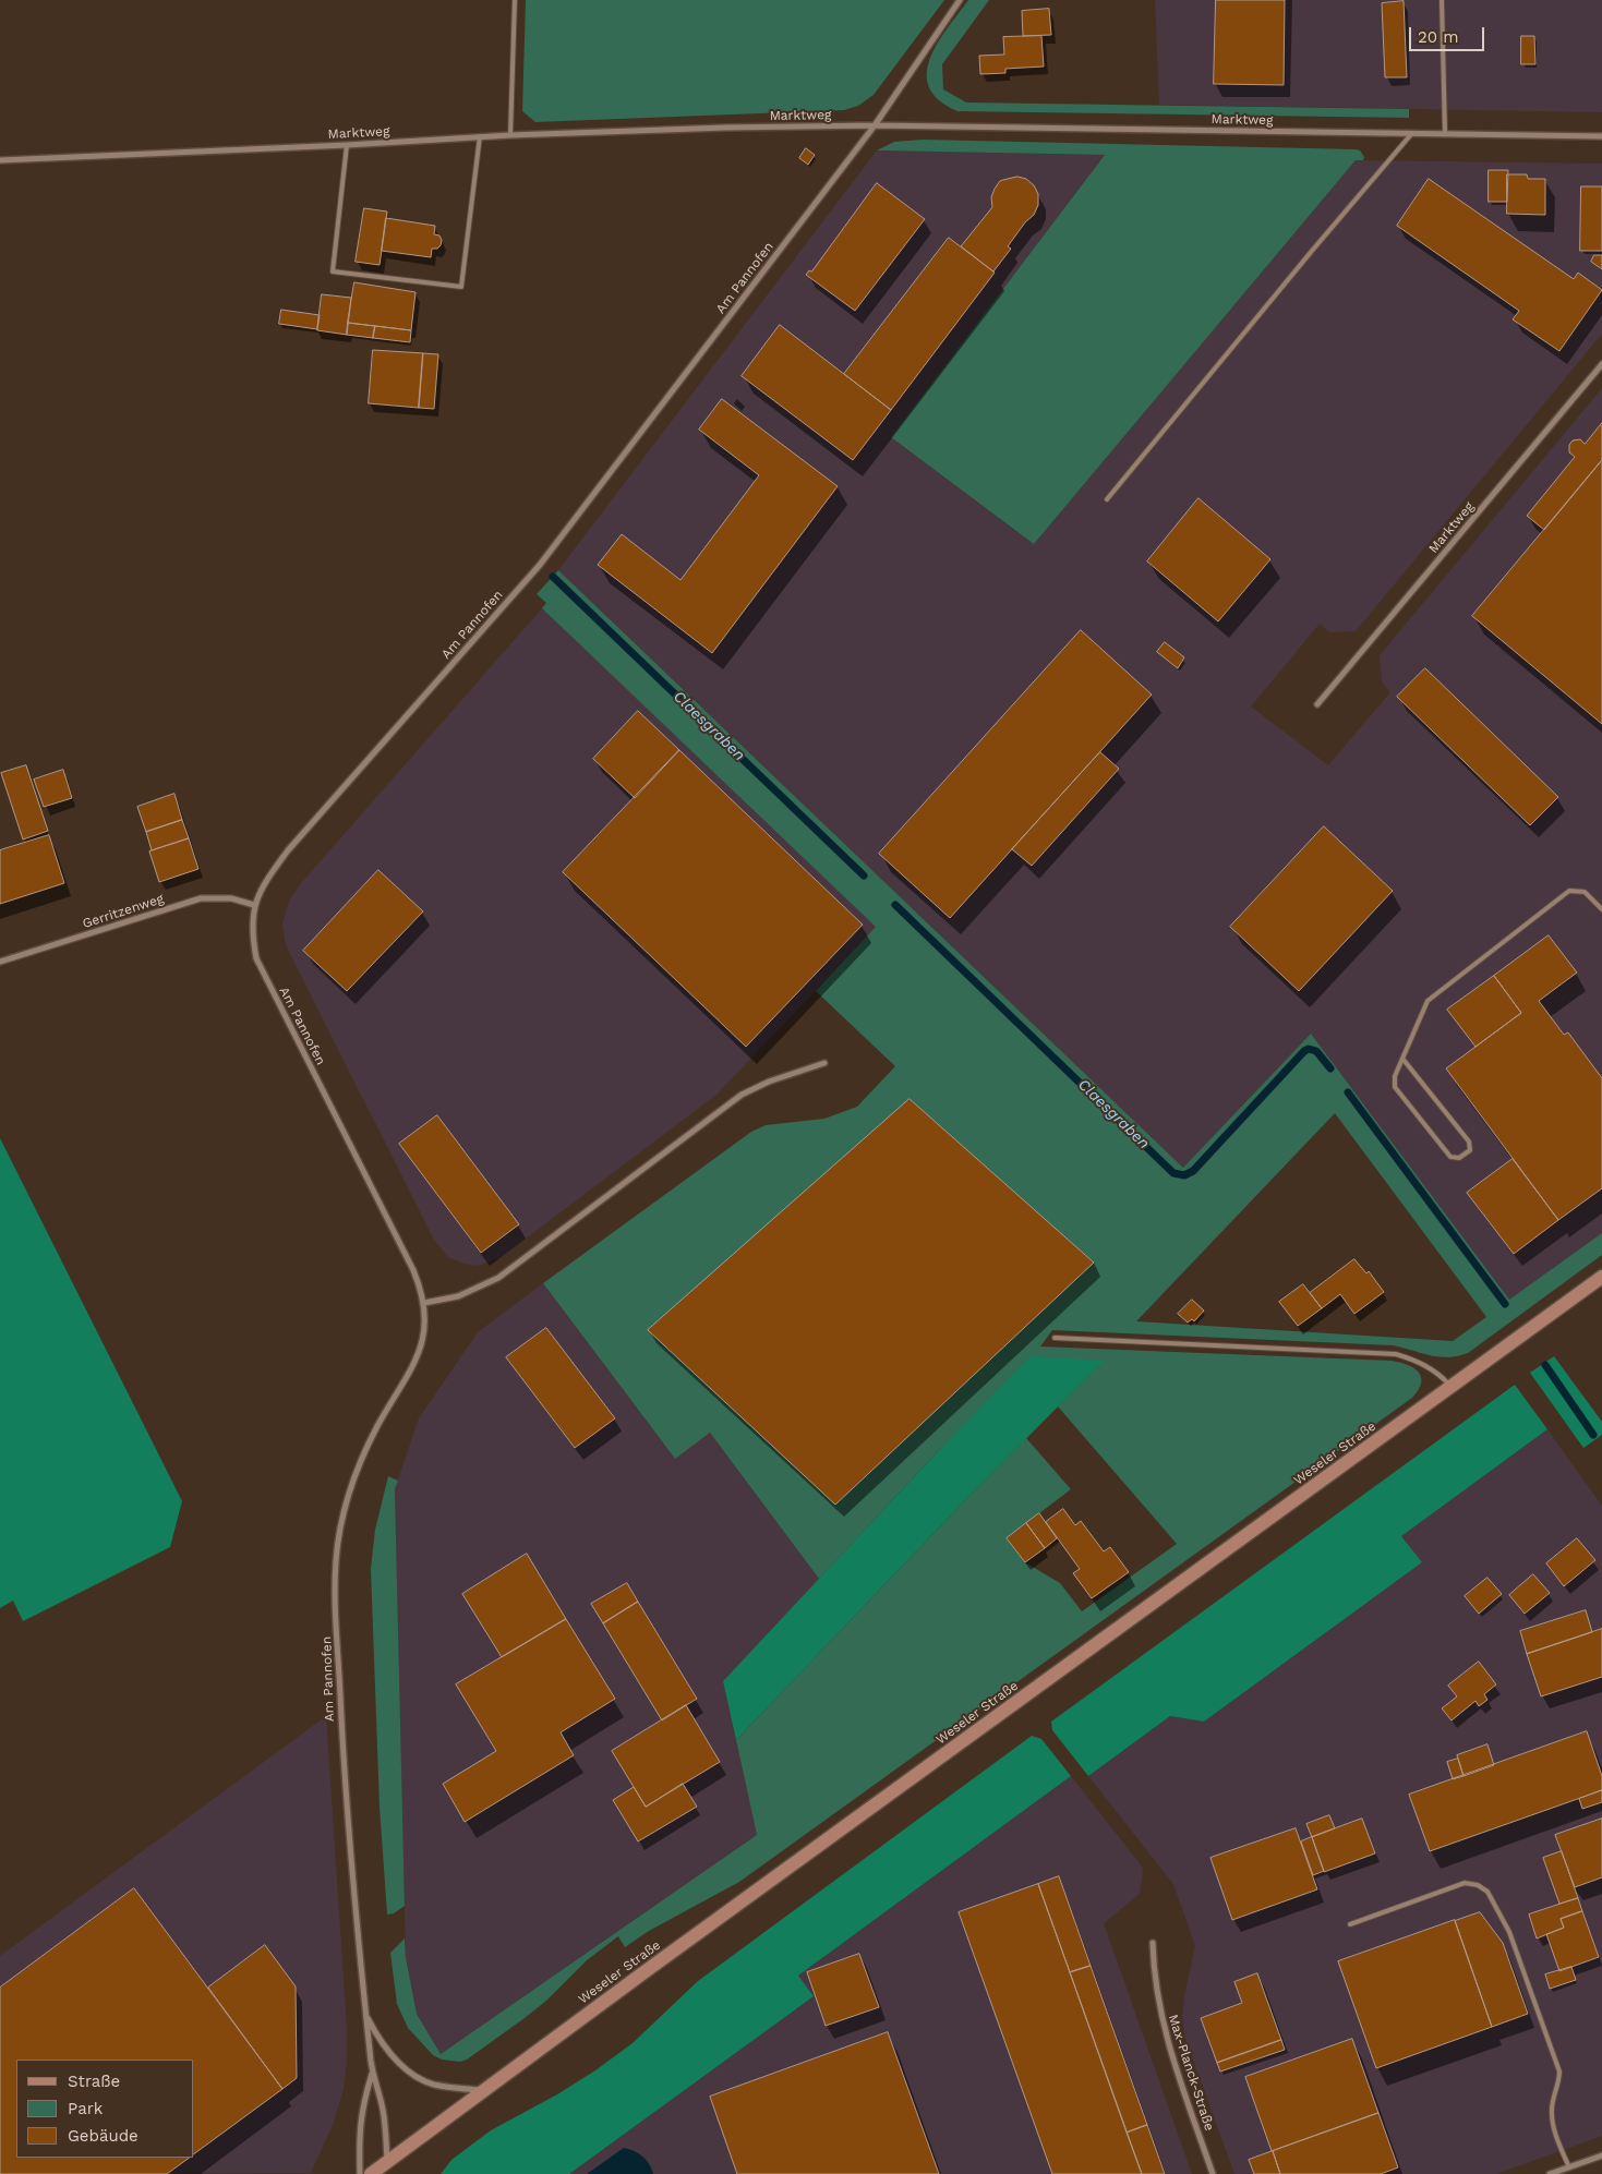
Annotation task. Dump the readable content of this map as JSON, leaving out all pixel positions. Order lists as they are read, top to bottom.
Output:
{
  "streets": {
    "main road": ["Weseler Straße"],
    "street": [
      "Marktweg",
      "Am Pannofen",
      "Gerritzenweg",
      "Max-Planck-Straße"
    ]
  },
  "crossings": [
    ["Marktweg", "Am Pannofen"],
    ["Am Pannofen", "Gerritzenweg"]
  ],
  "water": ["Claesgraben"],
  "legend": ["Straße", "Park", "Gebäude"],
  "scale_bar": "20 m"
}
